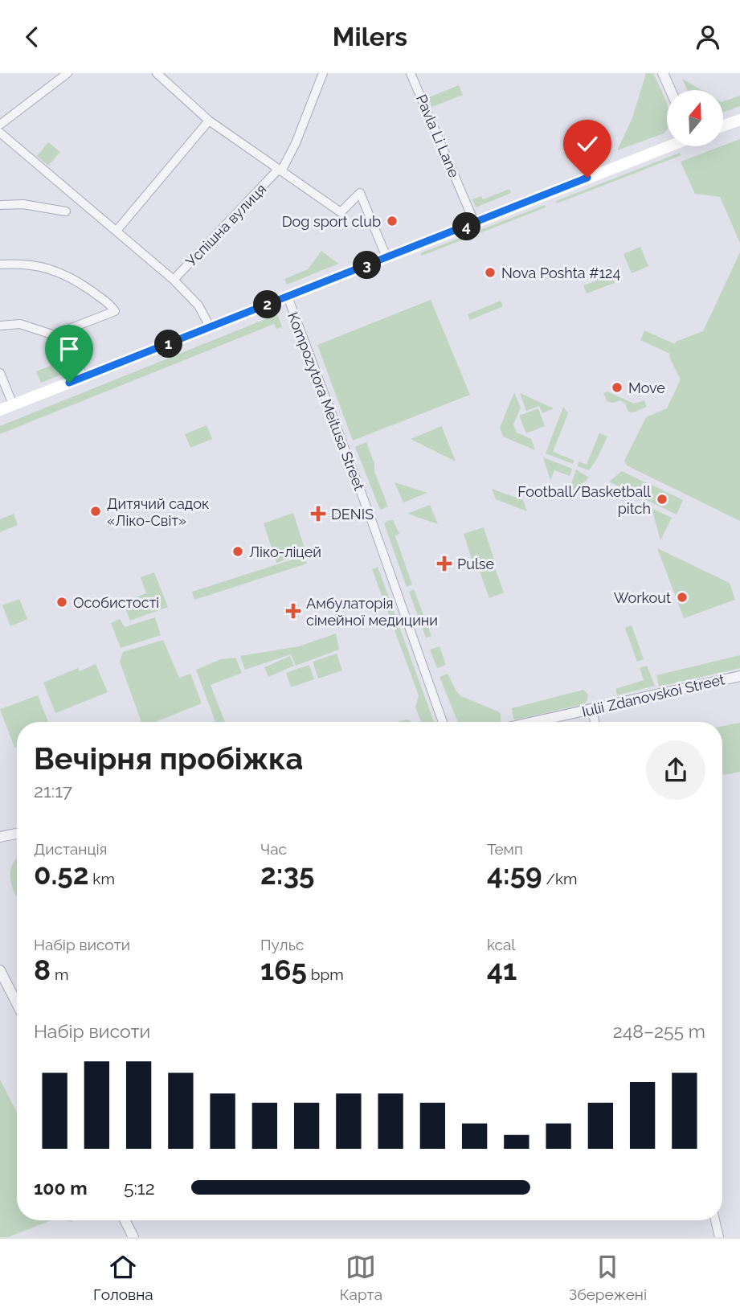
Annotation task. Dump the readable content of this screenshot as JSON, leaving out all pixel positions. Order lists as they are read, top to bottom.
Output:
{
  "streets": {
    "street": [
      "Pavla Li Lane",
      "Успішна вулиця",
      "Kompozytora Meitusa Street",
      "Iulii Zdanovskoi Street"
    ]
  },
  "places": {
    "other": [
      "Dog sport club",
      "Nova Poshta #124",
      "Move",
      "Football/Basketball pitch",
      "Дитячий садок «Ліко-Світ»",
      "Ліко-ліцей",
      "Workout",
      "Особистості"
    ],
    "health": ["DENIS", "Pulse", "Амбулаторія сімейної медицини"]
  },
  "north": "top",
  "page": {
    "header": "Milers",
    "pins": [
      "4",
      "3",
      "2",
      "1"
    ],
    "heading": ["Вечірня пробіжка", "21:17"],
    "stats": [
      ["Дистанція", "0.52 km"],
      ["Час", "2:35"],
      ["Темп", "4:59 /km"],
      ["Набір висоти", "8 m"],
      ["Пульс", "165 bpm"],
      ["kcal", "41"]
    ],
    "chart": ["Набір висоти", "248–255 m"],
    "list": [
      {
        "name": "100 m",
        "note": "5:12"
      }
    ],
    "tabs": ["Головна", "Карта", "Збережені"]
  }
}
